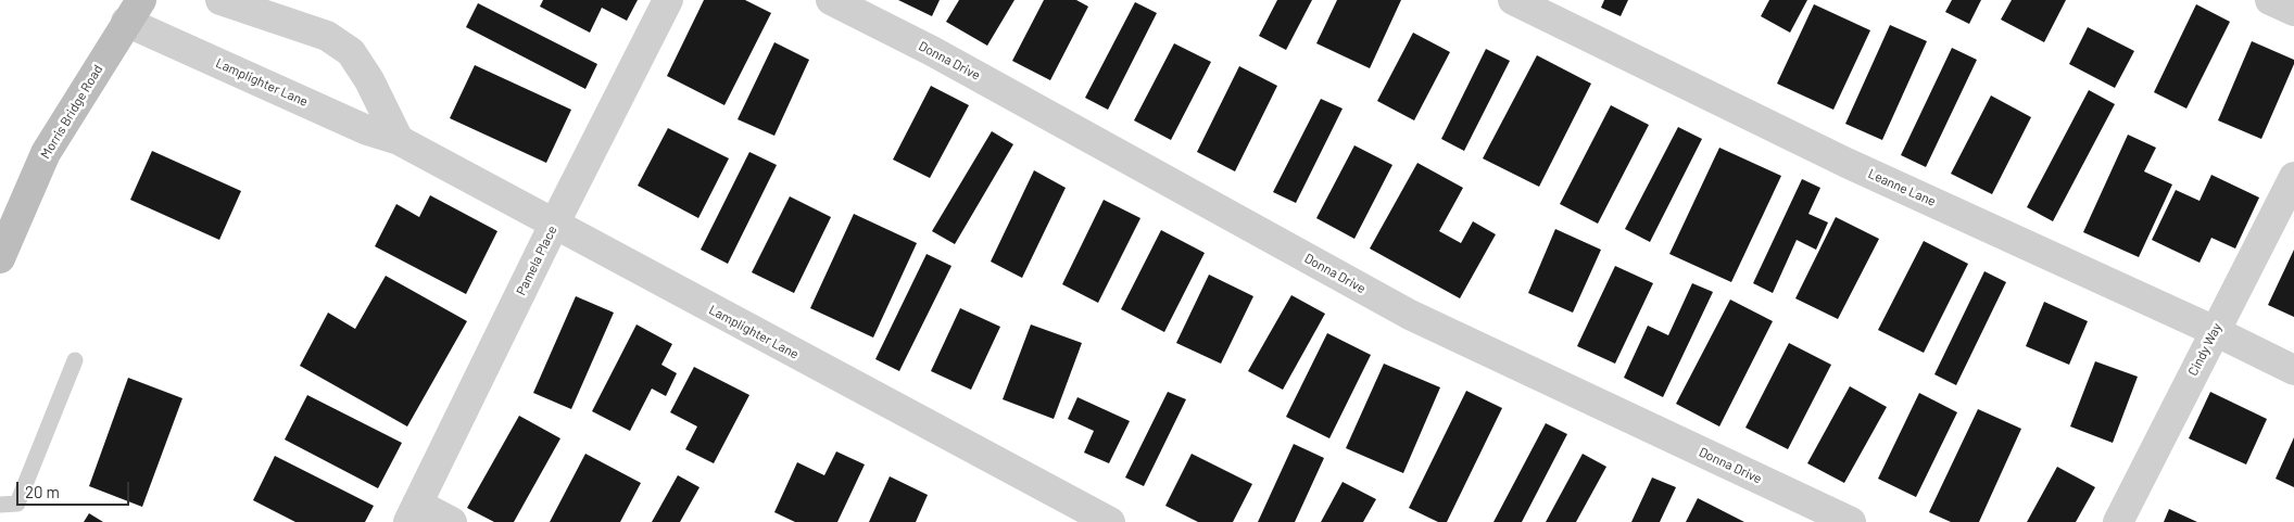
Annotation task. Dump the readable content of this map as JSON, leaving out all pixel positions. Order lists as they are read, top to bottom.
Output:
{
  "streets": {
    "street": [
      "Donna Drive",
      "Lamplighter Lane",
      "Morris Bridge Road",
      "Leanne Lane",
      "Pamela Place",
      "Cindy Way"
    ]
  },
  "crossings": [
    ["Lamplighter Lane", "Morris Bridge Road"],
    ["Lamplighter Lane", "Pamela Place"],
    ["Leanne Lane", "Cindy Way"]
  ],
  "scale_bar": "20 m"
}
